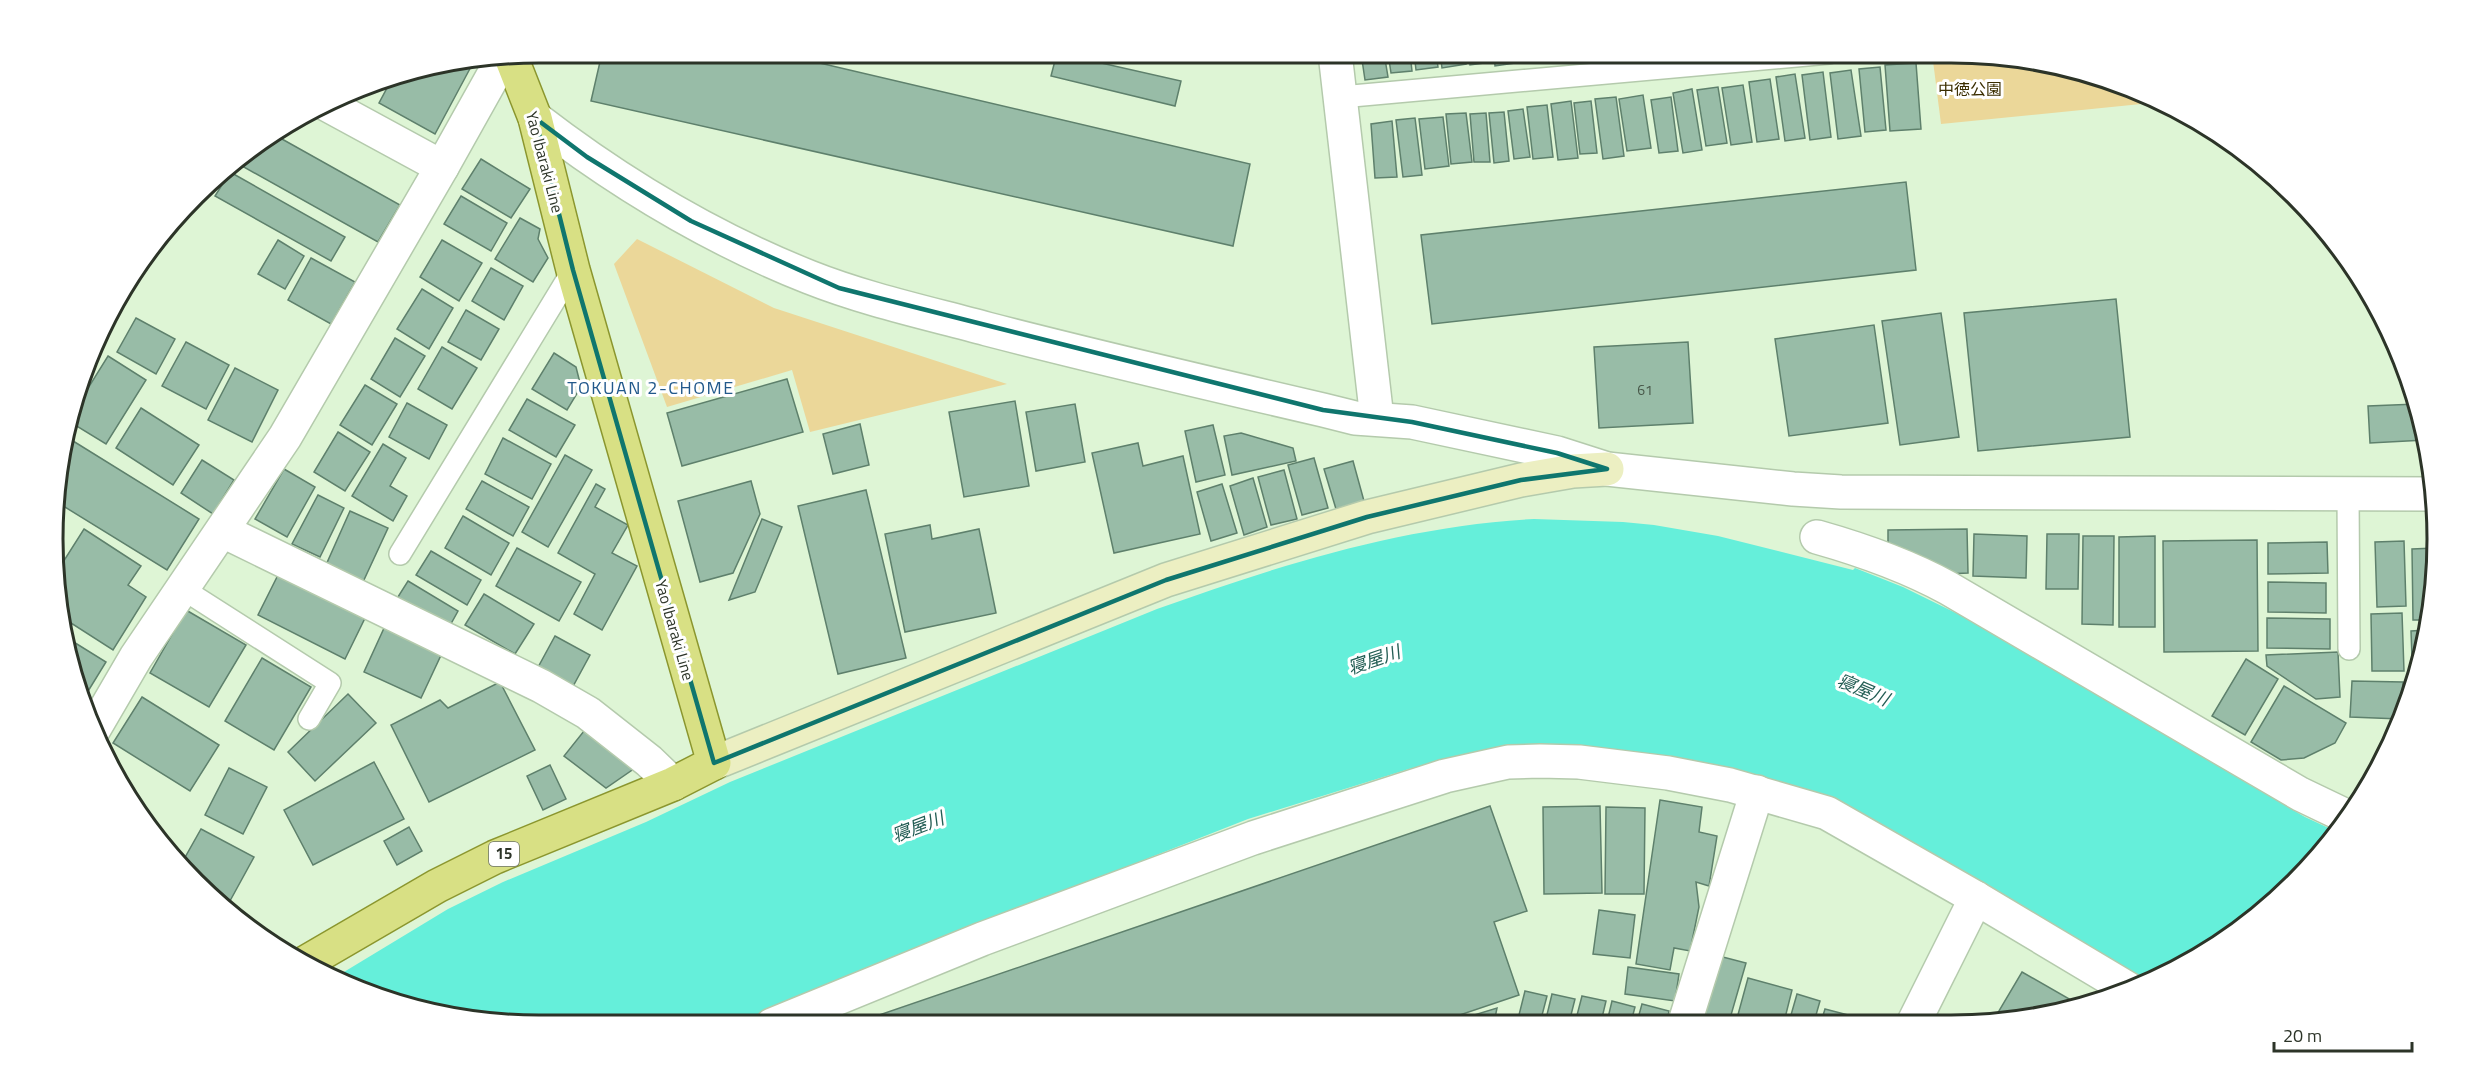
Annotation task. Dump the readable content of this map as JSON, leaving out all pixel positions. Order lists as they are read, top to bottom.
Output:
{
  "streets": {
    "main road": ["Yao Ibaraki Line", "15"]
  },
  "crossings": [
    ["Yao Ibaraki Line", "15"]
  ],
  "districts": ["TOKUAN 2-CHOME"],
  "water": ["寝屋川"],
  "parks": ["中徳公園"],
  "house_numbers": ["61"],
  "scale_bar": "20 m"
}
